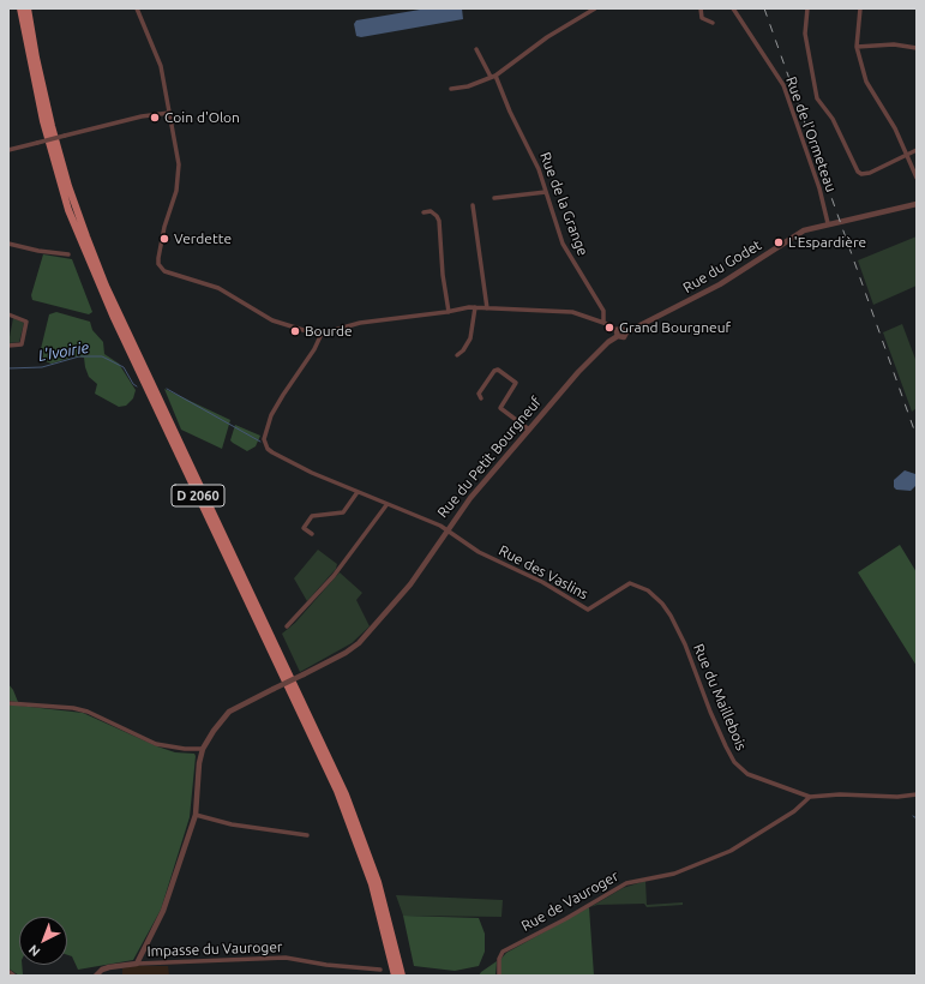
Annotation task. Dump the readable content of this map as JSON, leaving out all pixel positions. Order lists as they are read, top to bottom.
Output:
{
  "streets": {
    "highway": ["D 2060"],
    "street": [
      "Rue de l'Ormeteau",
      "Rue de la Grange",
      "Rue du Godet",
      "Rue du Petit Bourgneuf",
      "Rue des Vaslins",
      "Rue du Maillebois",
      "Rue de Vauroger",
      "Impasse du Vauroger"
    ]
  },
  "crossings": [
    ["Rue de l'Ormeteau", "Rue du Godet"],
    ["Rue du Godet", "Rue du Petit Bourgneuf"],
    ["Rue du Petit Bourgneuf", "Rue des Vaslins"],
    ["Rue des Vaslins", "Rue du Maillebois"],
    ["Rue du Maillebois", "Rue de Vauroger"]
  ],
  "water": ["L'Ivoirie"],
  "places": [
    "Coin d'Olon",
    "Verdette",
    "L'Espardière",
    "Grand Bourgneuf",
    "Bourde"
  ],
  "north": "bottom left"
}
